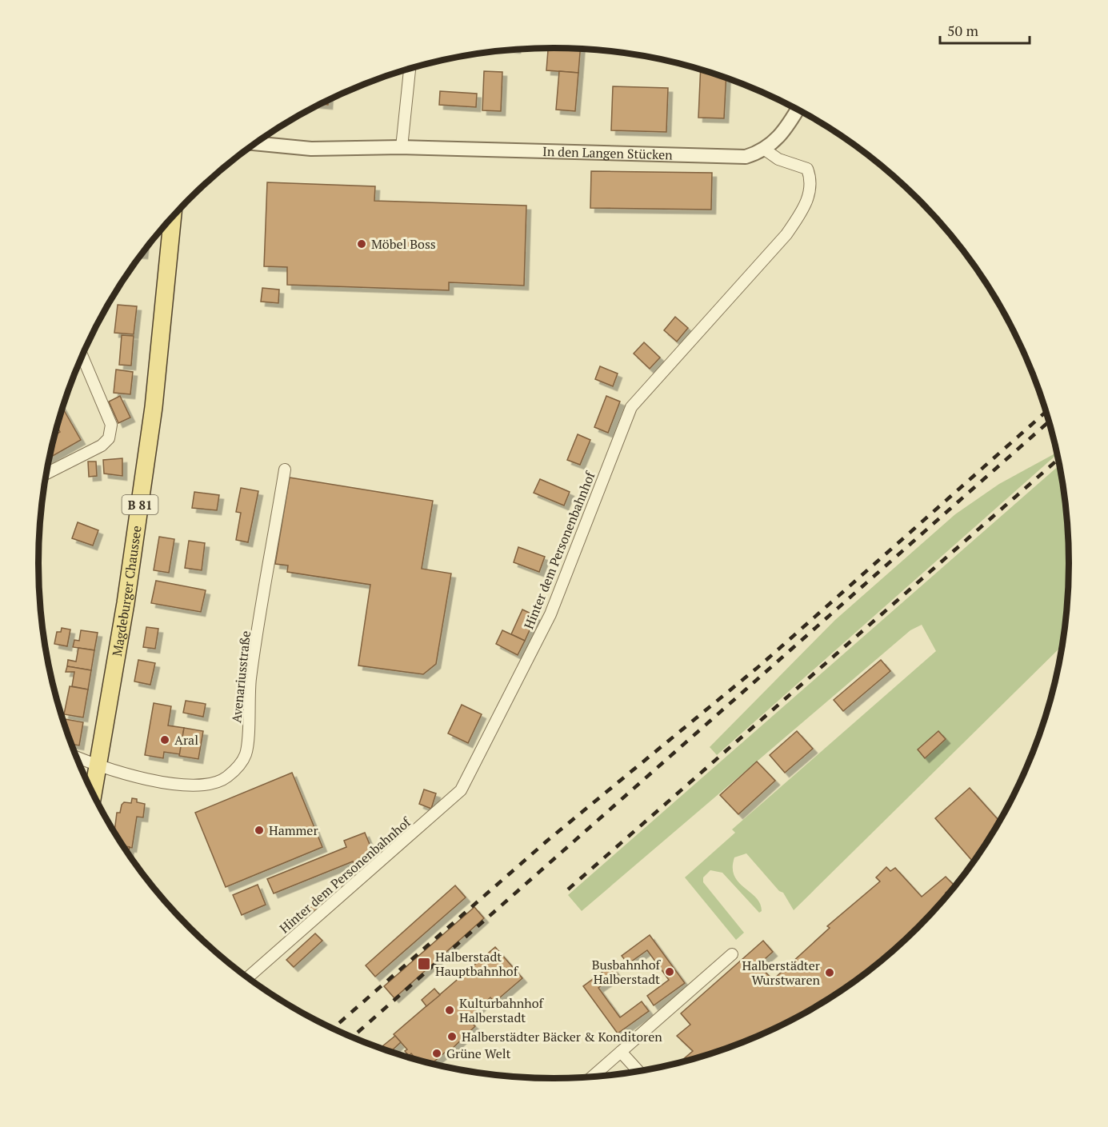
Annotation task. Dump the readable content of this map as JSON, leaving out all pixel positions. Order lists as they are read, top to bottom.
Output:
{
  "streets": {
    "main road": ["B 81", "Magdeburger Chaussee"],
    "street": ["In den Langen Stücken", "Hinter dem Personenbahnhof", "Avenariusstraße"]
  },
  "crossings": [
    ["In den Langen Stücken", "Hinter dem Personenbahnhof"],
    ["Magdeburger Chaussee", "Avenariusstraße"]
  ],
  "places": {
    "other": [
      "Möbel Boss",
      "Aral",
      "Hammer",
      "Busbahnhof Halberstadt",
      "Halberstädter Wurstwaren",
      "Kulturbahnhof Halberstadt",
      "Halberstädter Bäcker & Konditoren",
      "Grüne Welt"
    ],
    "transit": ["Halberstadt Hauptbahnhof"]
  },
  "scale_bar": "50 m"
}
